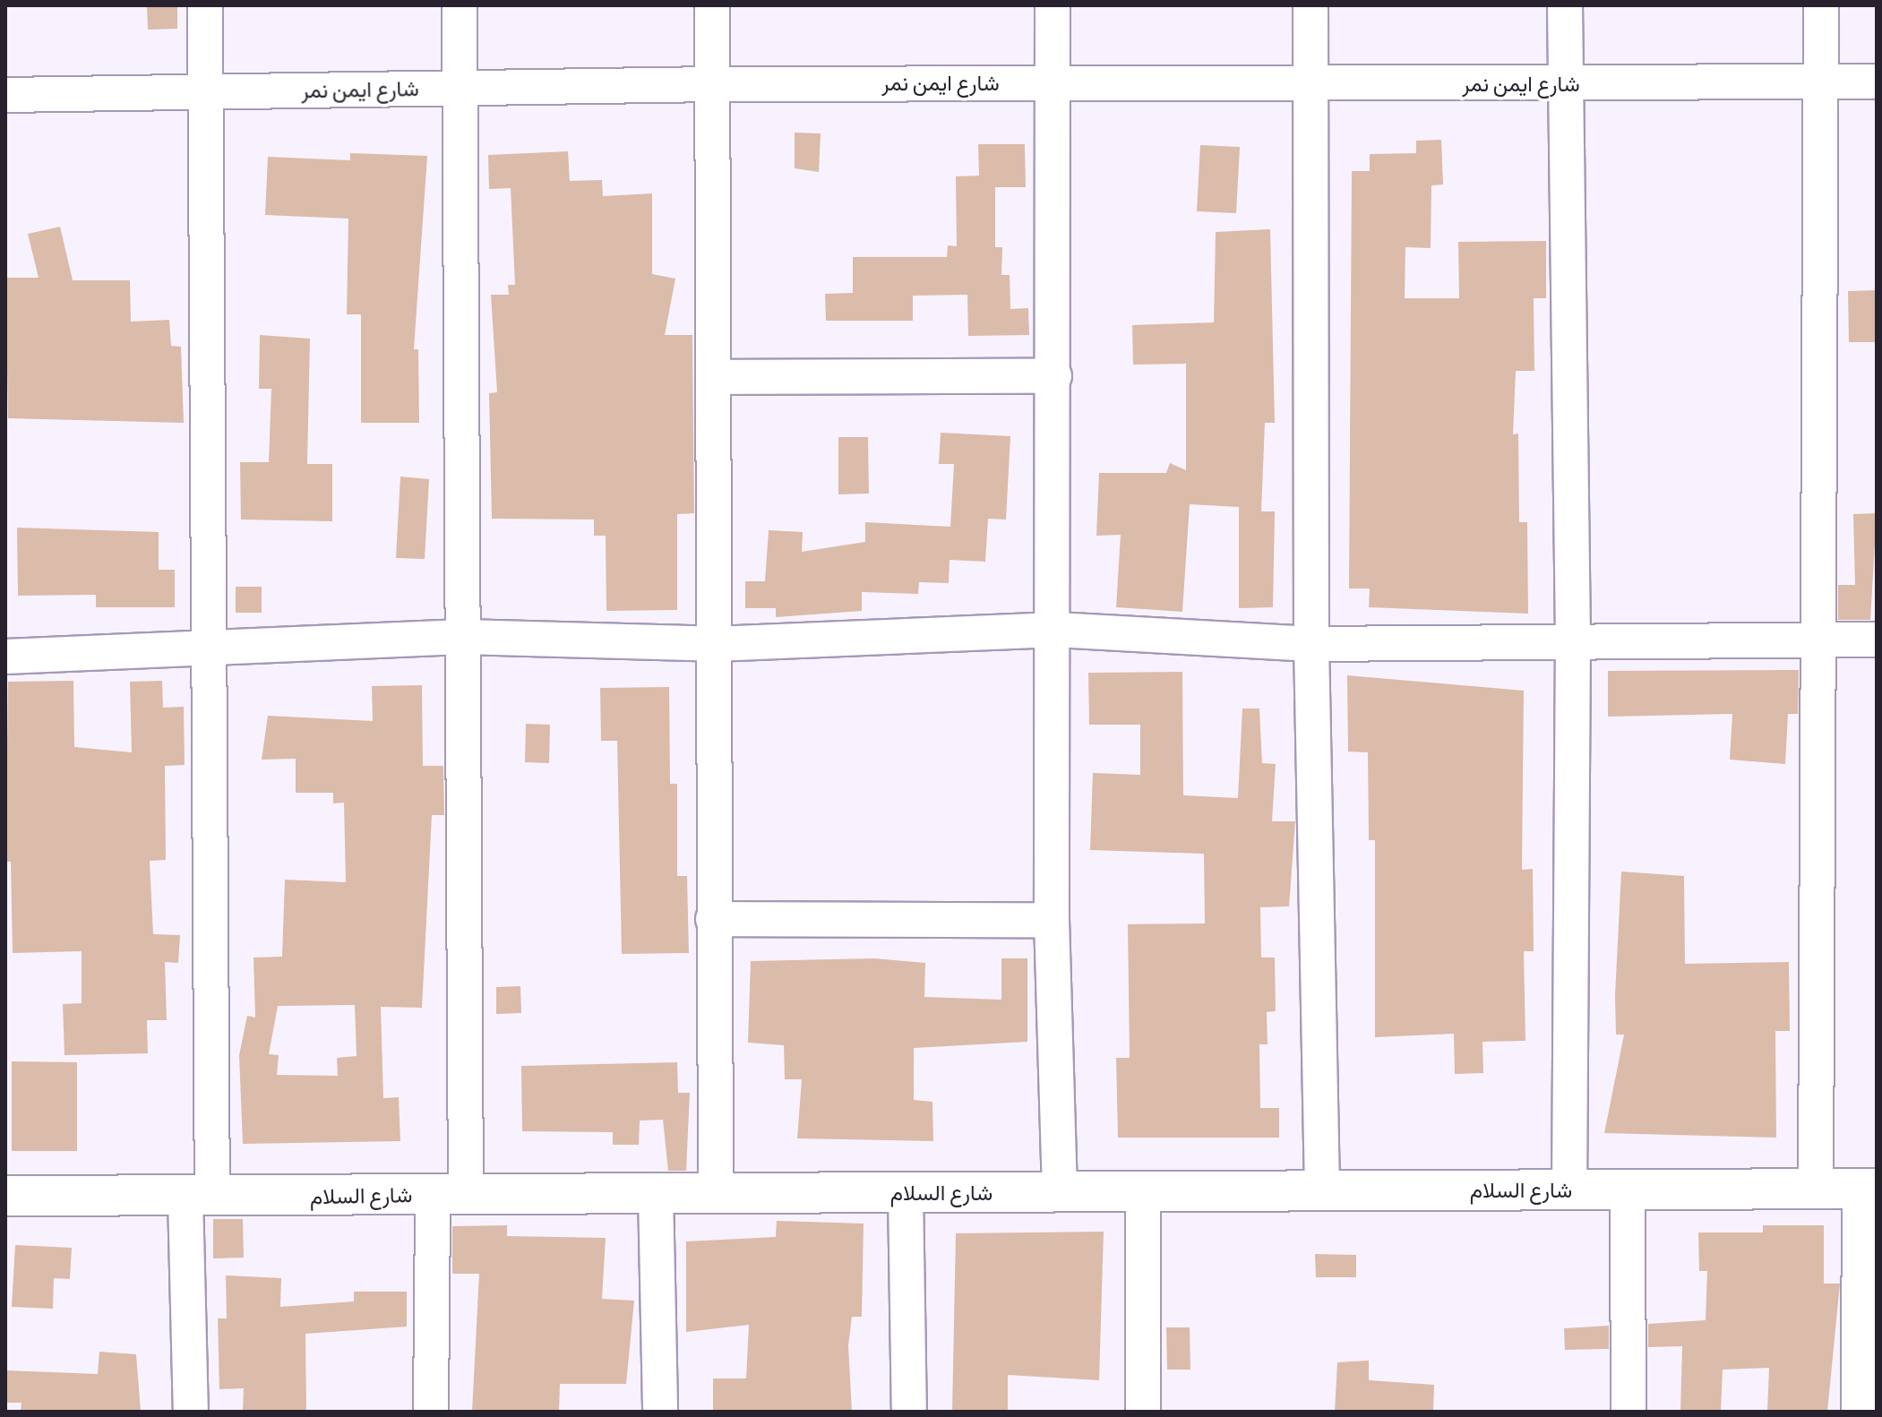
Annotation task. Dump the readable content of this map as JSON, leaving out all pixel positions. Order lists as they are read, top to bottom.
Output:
{
  "streets": {
    "street": ["شارع ايمن نمر", "شارع السلام"]
  }
}
